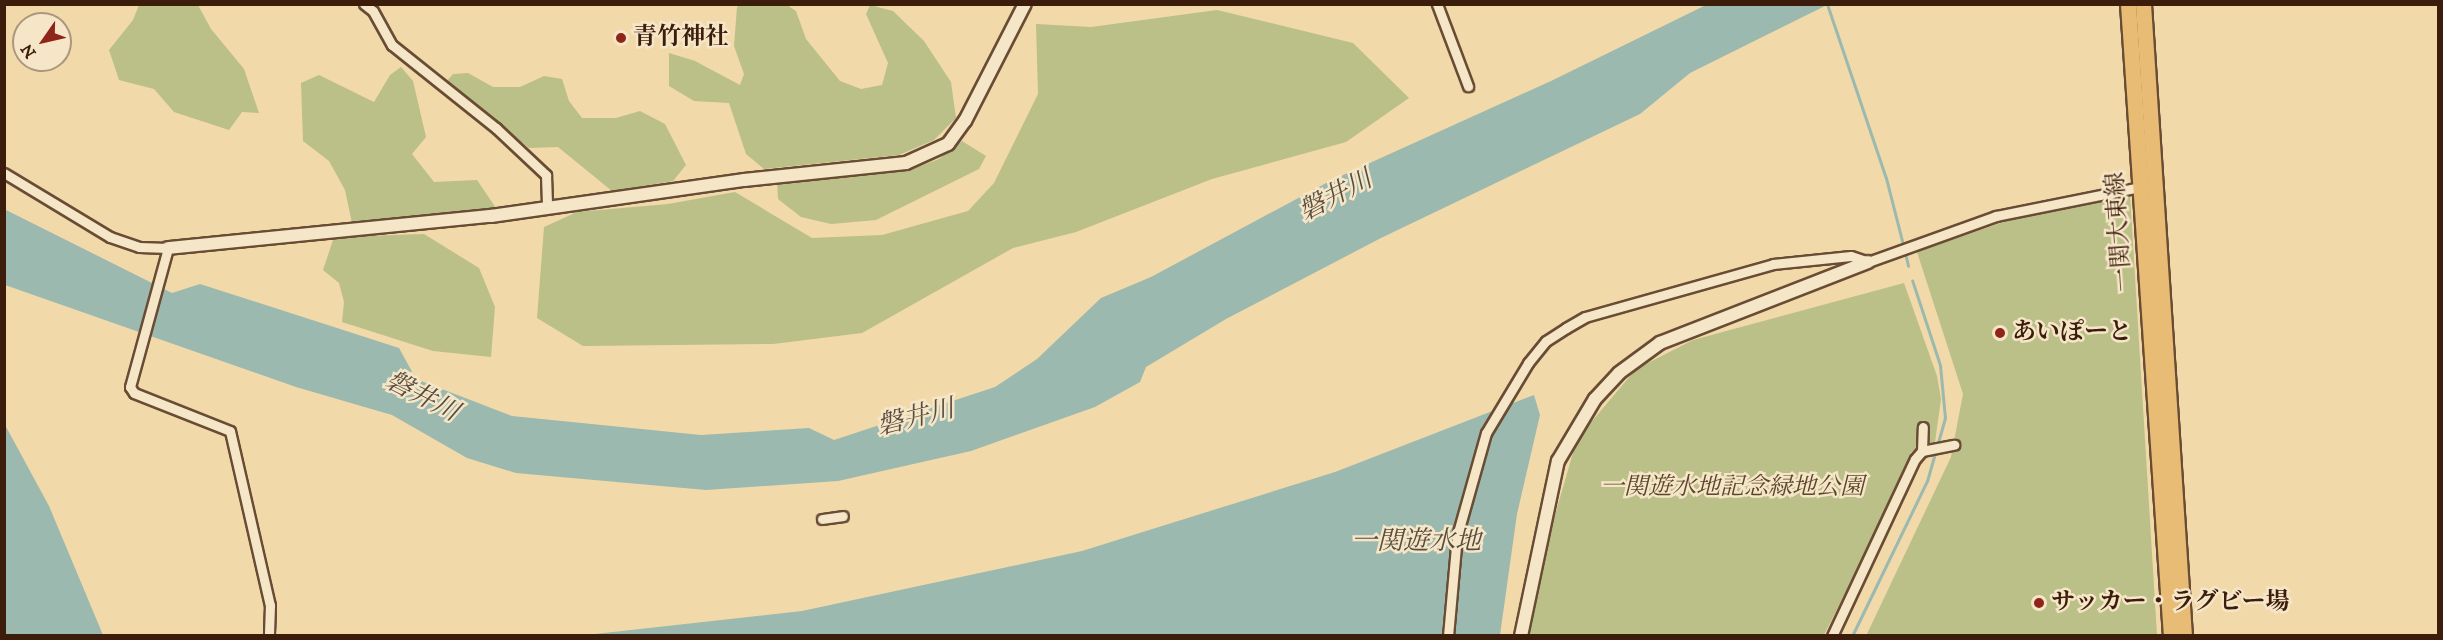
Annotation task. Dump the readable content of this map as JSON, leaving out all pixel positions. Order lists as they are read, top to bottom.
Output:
{
  "streets": {
    "main road": ["一関大東線"]
  },
  "water": ["磐井川", "一関遊水地"],
  "parks": ["一関遊水地記念緑地公園"],
  "places": ["青竹神社", "あいぽーと", "サッカー・ラグビー場"],
  "north": "bottom left"
}
